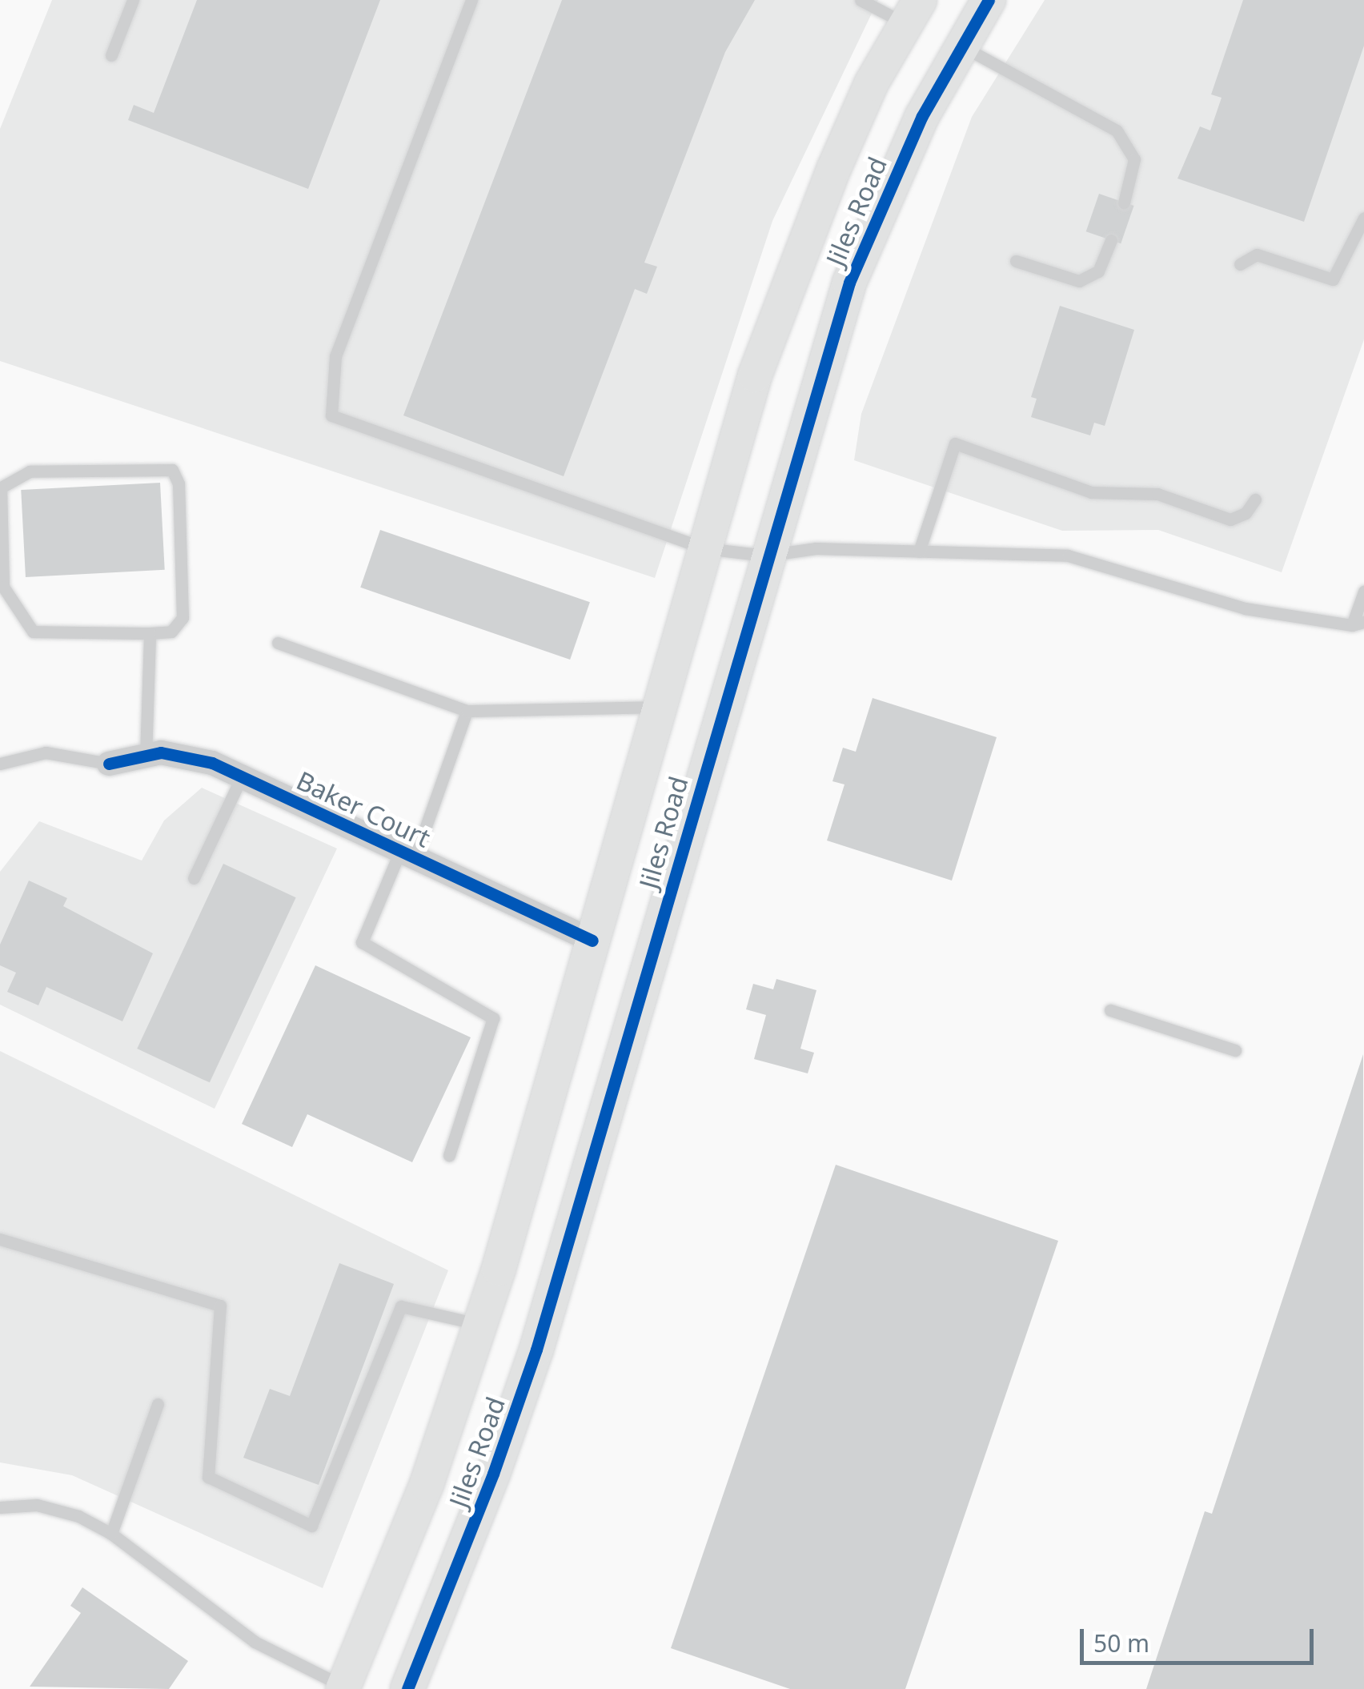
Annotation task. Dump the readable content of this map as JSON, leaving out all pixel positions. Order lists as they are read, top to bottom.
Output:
{
  "streets": {
    "street": ["Jiles Road", "Baker Court"]
  },
  "crossings": [
    ["Jiles Road", "Baker Court"]
  ],
  "scale_bar": "50 m"
}
